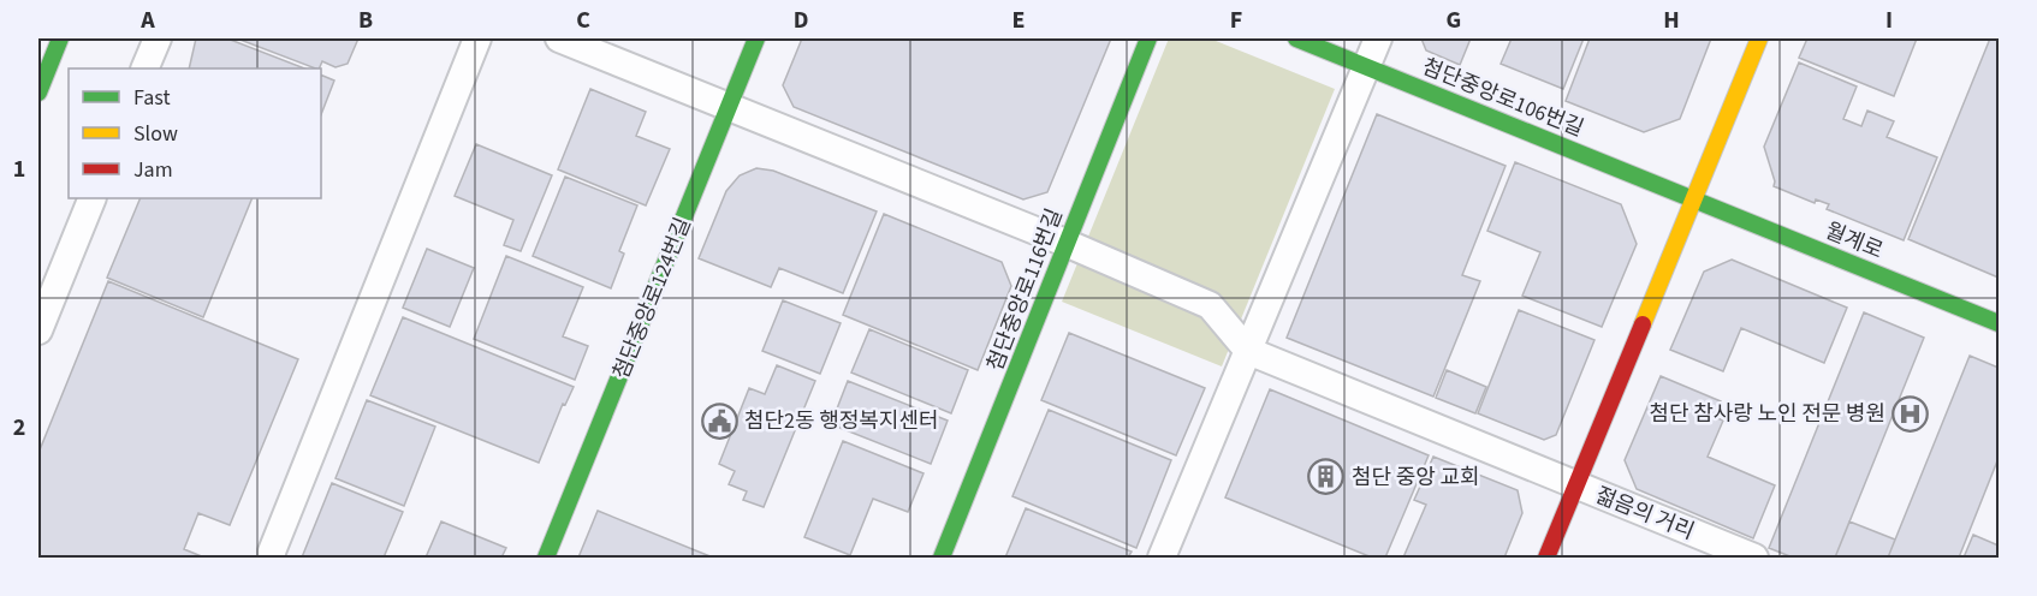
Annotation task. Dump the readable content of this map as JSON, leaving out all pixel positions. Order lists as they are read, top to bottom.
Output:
{
  "streets": {
    "street": [
      "첨단중앙로106번길",
      "월계로",
      "첨단중앙로116번길",
      "첨단중앙로124번길",
      "젊음의 거리"
    ]
  },
  "crossings": [
    ["첨단중앙로106번길", "월계로"]
  ],
  "places": {
    "hospital": ["첨단 참사랑 노인 전문 병원"],
    "public building": ["첨단2동 행정복지센터"],
    "building": ["첨단 중앙 교회"]
  },
  "legend": ["Fast", "Slow", "Jam"],
  "grid": {
    "columns": [
      "A",
      "B",
      "C",
      "D",
      "E",
      "F",
      "G",
      "H",
      "I"
    ],
    "rows": ["1", "2"]
  }
}
